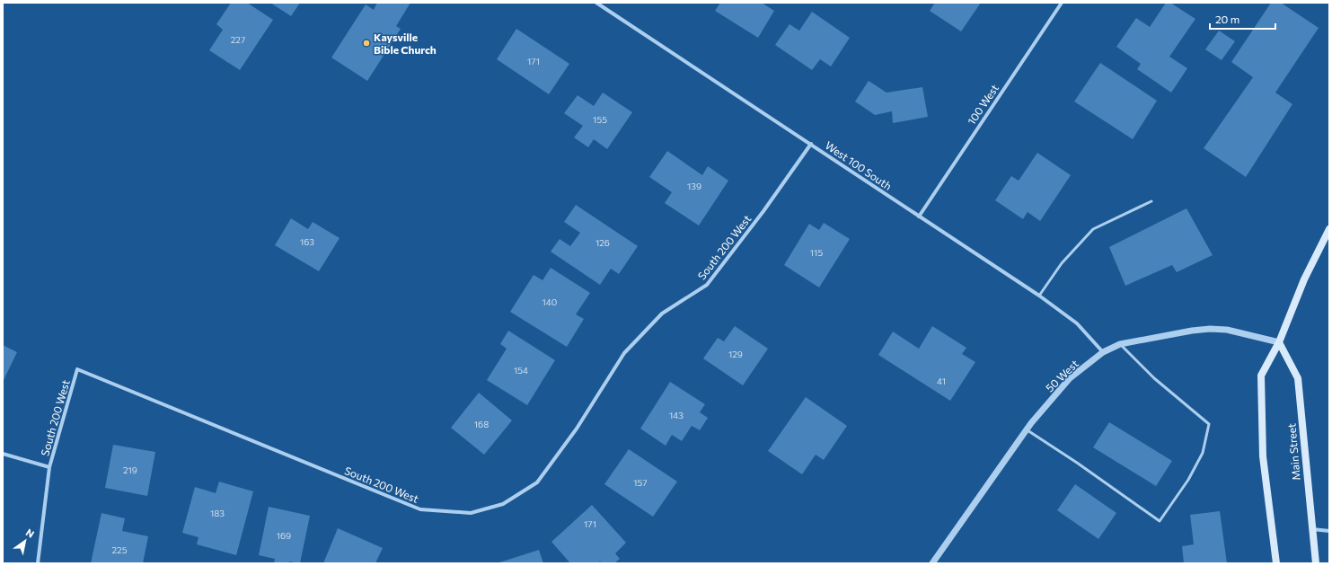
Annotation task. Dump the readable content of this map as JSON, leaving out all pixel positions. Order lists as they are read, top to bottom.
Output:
{
  "streets": {
    "main road": ["Main Street"],
    "street": [
      "100 West",
      "West 100 South",
      "South 200 West",
      "50 West"
    ]
  },
  "crossings": [
    ["100 West", "West 100 South"],
    ["West 100 South", "South 200 West"],
    ["West 100 South", "50 West"],
    ["50 West", "Main Street"]
  ],
  "places": ["Kaysville Bible Church"],
  "house_numbers": [
    "227",
    "171",
    "155",
    "139",
    "163",
    "126",
    "115",
    "140",
    "129",
    "154",
    "41",
    "143",
    "168",
    "219",
    "157",
    "183",
    "171",
    "169",
    "225"
  ],
  "scale_bar": "20 m",
  "north": "top right"
}
